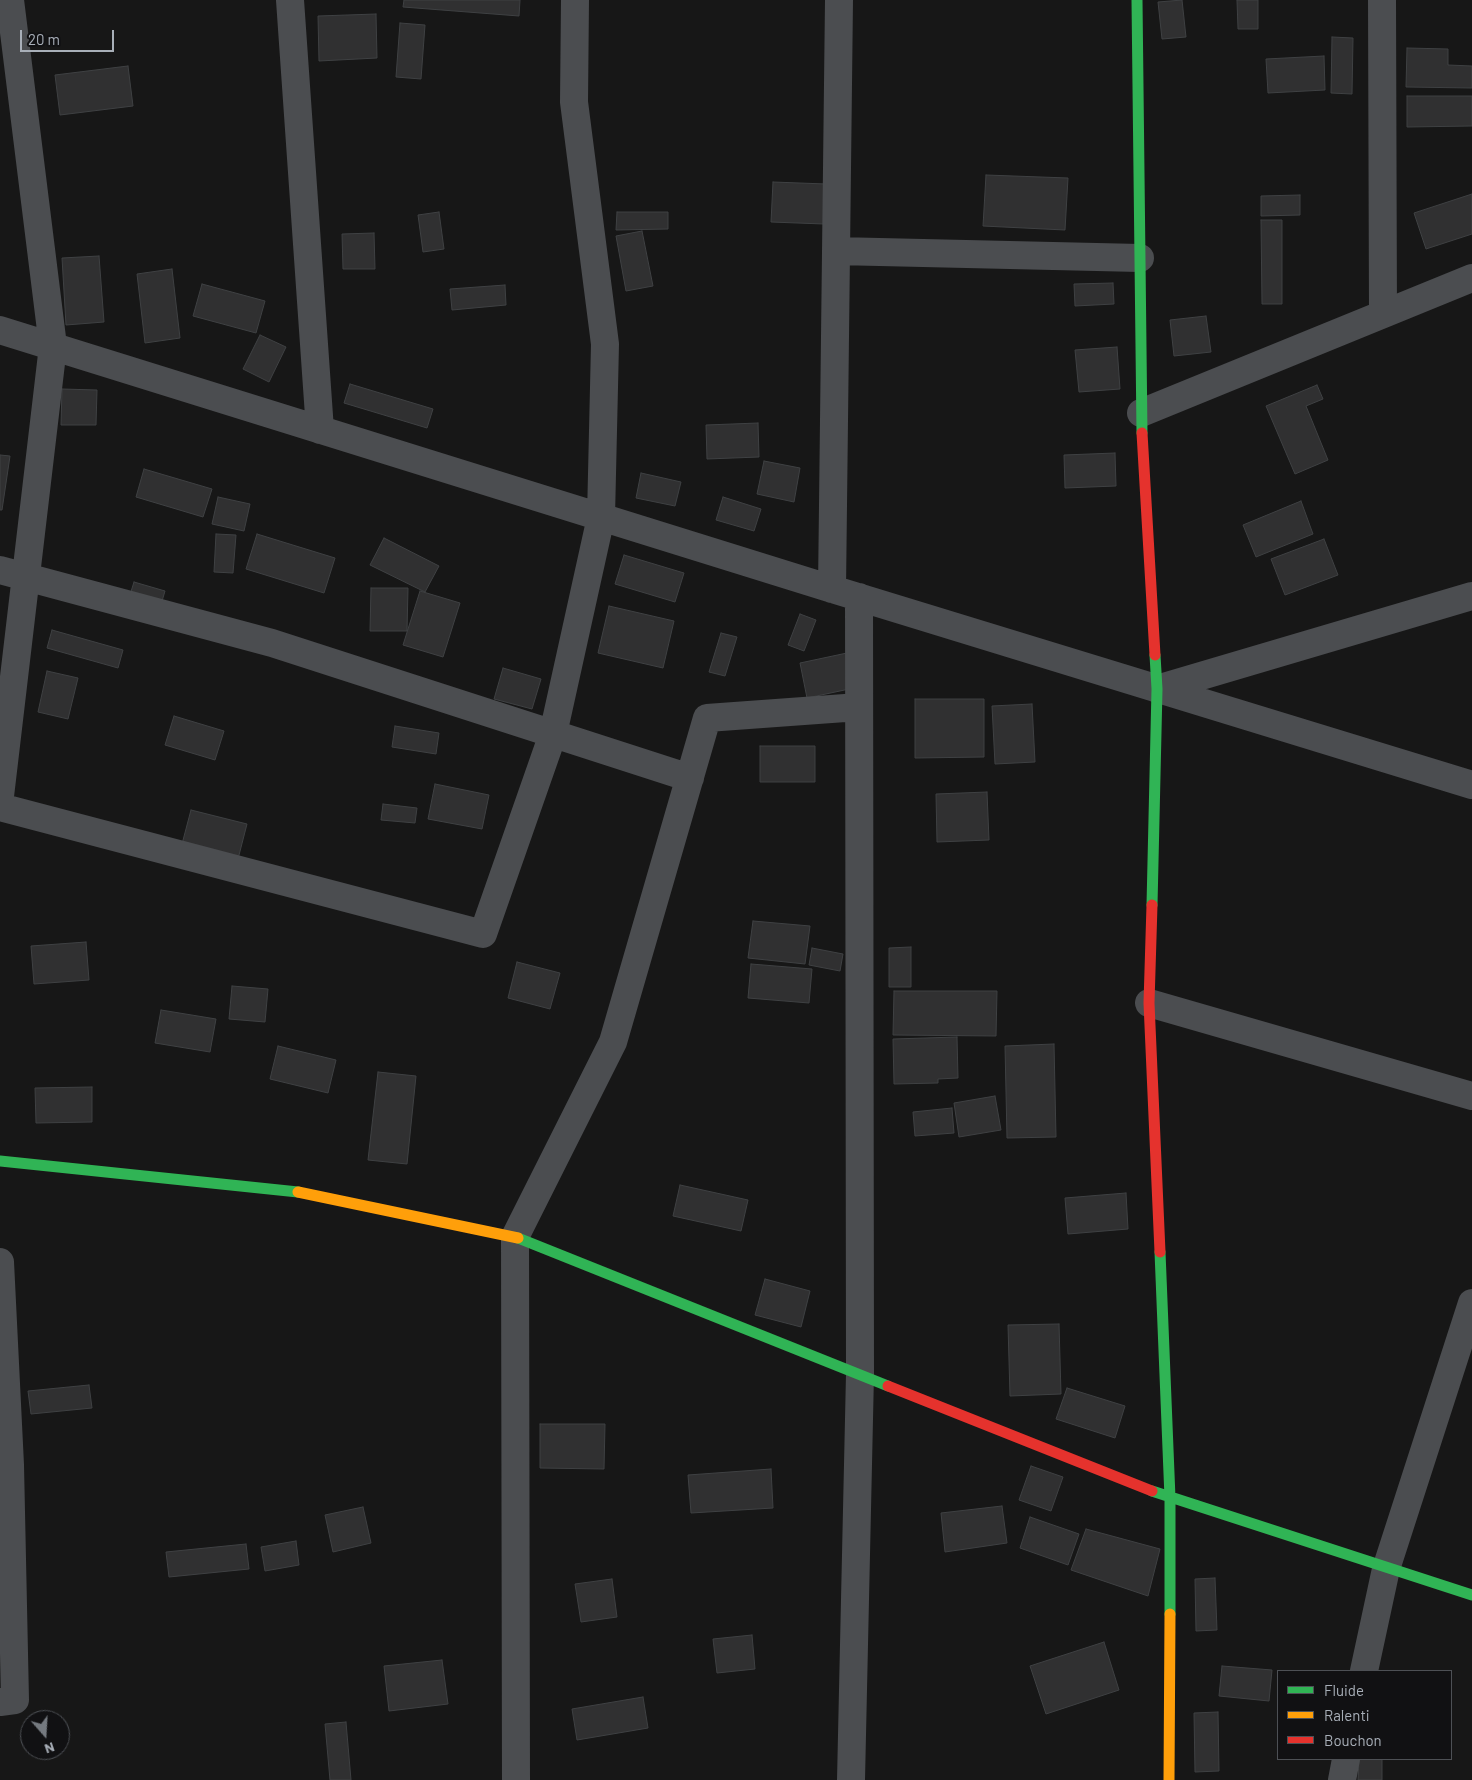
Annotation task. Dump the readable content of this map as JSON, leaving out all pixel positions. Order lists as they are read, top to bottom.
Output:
{
  "legend": ["Fluide", "Ralenti", "Bouchon"],
  "scale_bar": "20 m",
  "north": "bottom"
}
